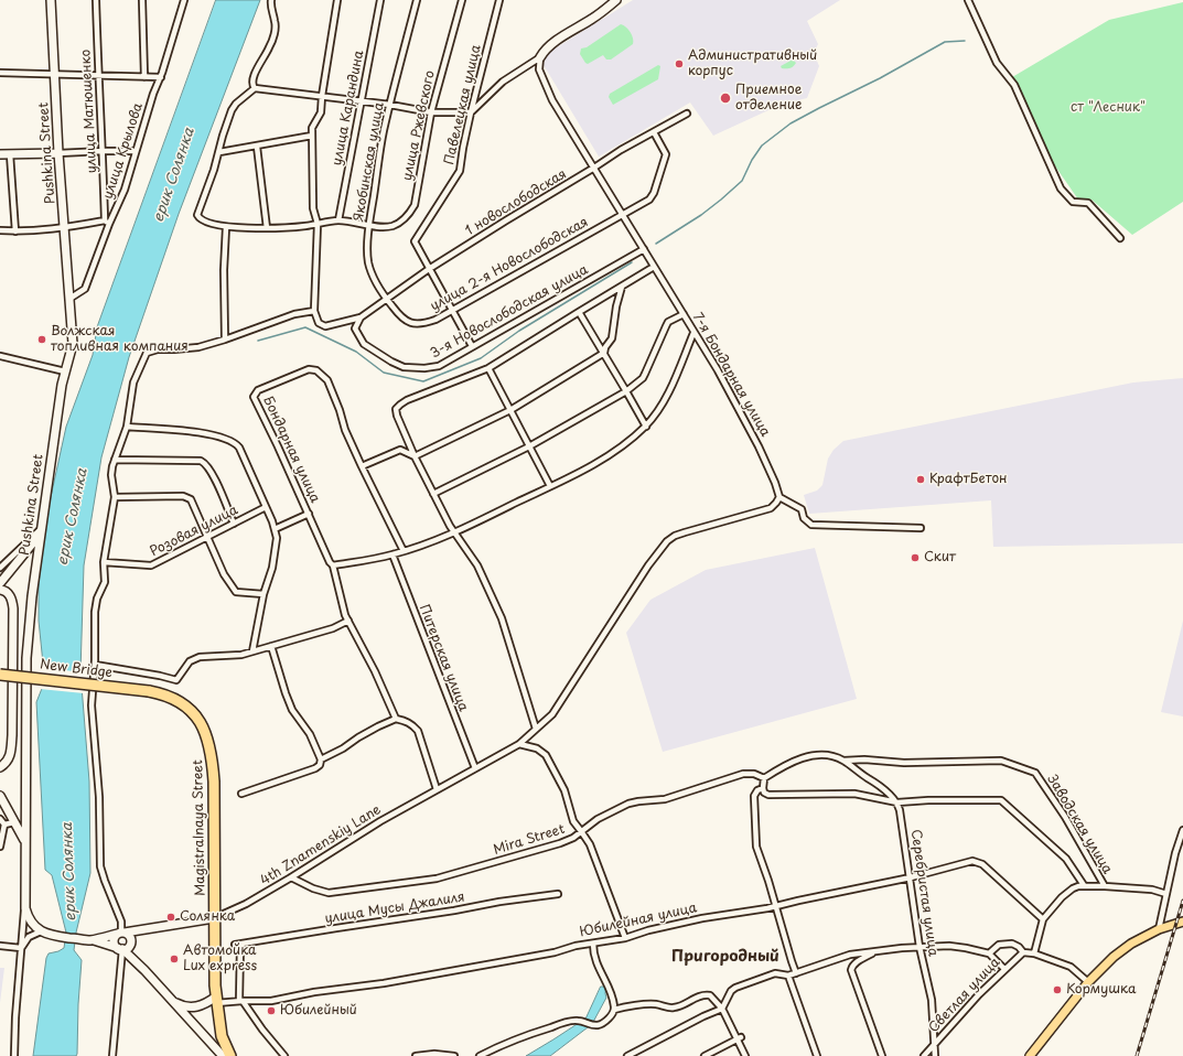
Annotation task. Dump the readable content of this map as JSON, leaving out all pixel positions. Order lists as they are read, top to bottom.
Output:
{
  "streets": {
    "highway": ["New Bridge", "Magistralnaya Street"],
    "main road": ["Pushkina Street"],
    "street": [
      "Павелецкая улица",
      "улица Карандина",
      "улица Матюшенко",
      "улица Ржевского",
      "улица Крылова",
      "Якобинская улица",
      "1 новослободская",
      "улица 2-я Новослободская",
      "3-я Новослободская улица",
      "7-я Бондарная улица",
      "Бондарная улица",
      "Розовая улица",
      "Питерская улица",
      "Заводская улица",
      "Mira Street",
      "4th Znamenskiy Lane",
      "Серебристая улица",
      "улица Мусы Джалиля",
      "Юбилейная улица",
      "Светлая улица"
    ]
  },
  "crossings": [
    ["Павелецкая улица", "1 новослободская"],
    ["Павелецкая улица", "улица 2-я Новослободская"],
    ["Павелецкая улица", "3-я Новослободская улица"],
    ["улица Карандина", "улица Ржевского"],
    ["улица Матюшенко", "улица Крылова"],
    ["улица Ржевского", "Якобинская улица"],
    ["улица Крылова", "Pushkina Street"],
    ["Якобинская улица", "1 новослободская"],
    ["Якобинская улица", "улица 2-я Новослободская"],
    ["1 новослободская", "улица 2-я Новослободская"],
    ["1 новослободская", "3-я Новослободская улица"],
    ["1 новослободская", "7-я Бондарная улица"],
    ["улица 2-я Новослободская", "7-я Бондарная улица"],
    ["3-я Новослободская улица", "7-я Бондарная улица"],
    ["New Bridge", "Magistralnaya Street"],
    ["Magistralnaya Street", "4th Znamenskiy Lane"],
    ["Magistralnaya Street", "Юбилейная улица"],
    ["Mira Street", "4th Znamenskiy Lane"],
    ["Серебристая улица", "Юбилейная улица"],
    ["Серебристая улица", "Светлая улица"],
    ["улица Мусы Джалиля", "Юбилейная улица"]
  ],
  "districts": ["Пригородный"],
  "water": ["ерик Солянка"],
  "parks": ["ст \"Лесник\""],
  "places": [
    "Административный корпус",
    "Приемное отделение",
    "Волжская топливная компания",
    "КрафтБетон",
    "Скит",
    "Солянка",
    "Автомойка Lux express",
    "Кормушка",
    "Юбилейный"
  ]
}
